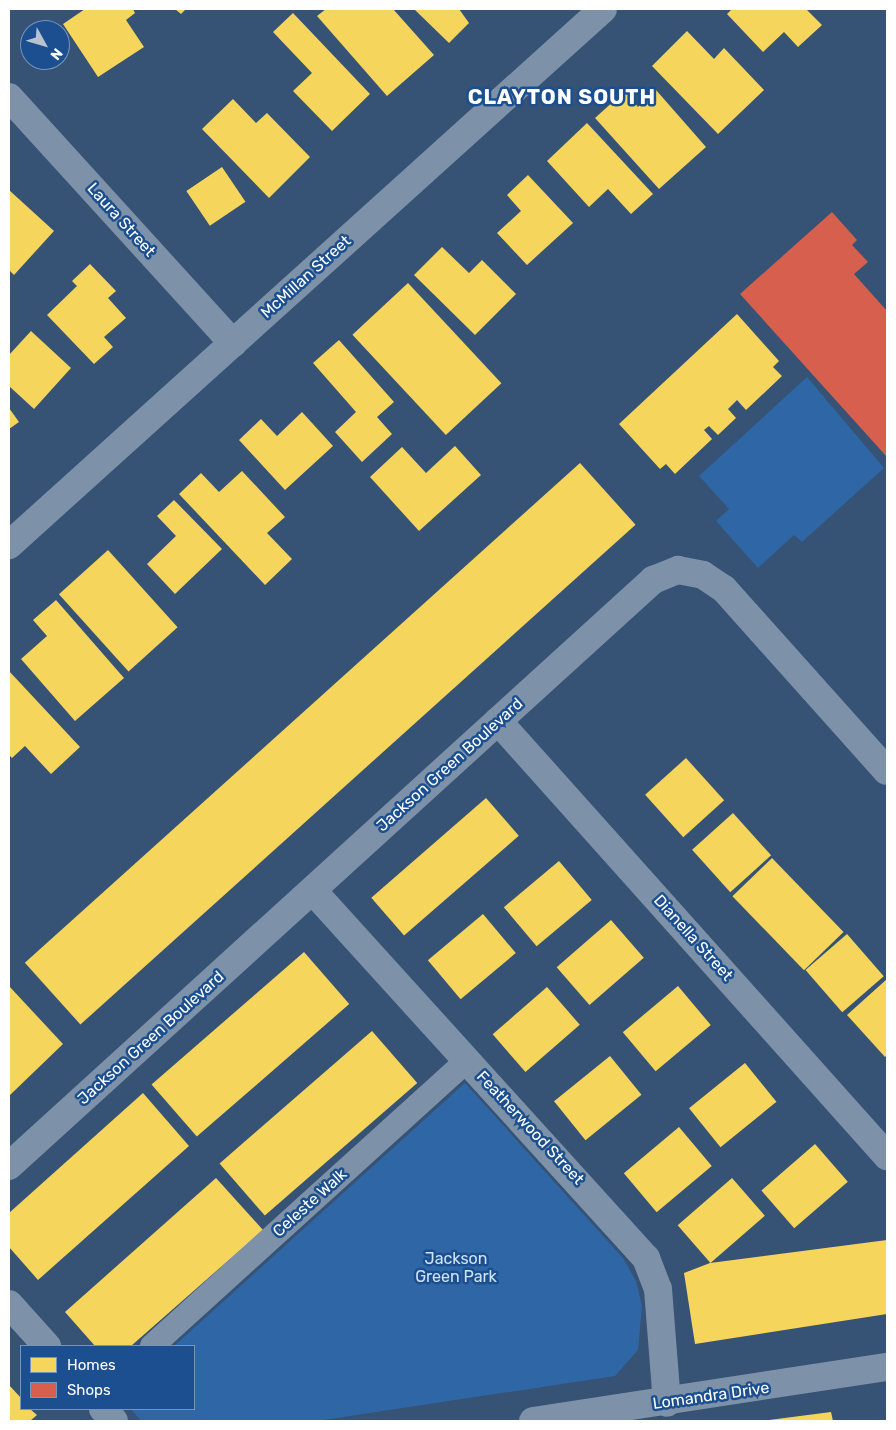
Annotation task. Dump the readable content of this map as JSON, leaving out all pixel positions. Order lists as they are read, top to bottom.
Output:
{
  "streets": {
    "street": [
      "Laura Street",
      "McMillan Street",
      "Jackson Green Boulevard",
      "Dianella Street",
      "Featherwood Street",
      "Celeste Walk",
      "Lomandra Drive"
    ]
  },
  "crossings": [
    ["Laura Street", "McMillan Street"],
    ["Jackson Green Boulevard", "Dianella Street"],
    ["Jackson Green Boulevard", "Featherwood Street"],
    ["Featherwood Street", "Celeste Walk"],
    ["Featherwood Street", "Lomandra Drive"]
  ],
  "districts": ["CLAYTON SOUTH"],
  "parks": ["Jackson Green Park"],
  "legend": ["Homes", "Shops"],
  "north": "bottom right"
}
